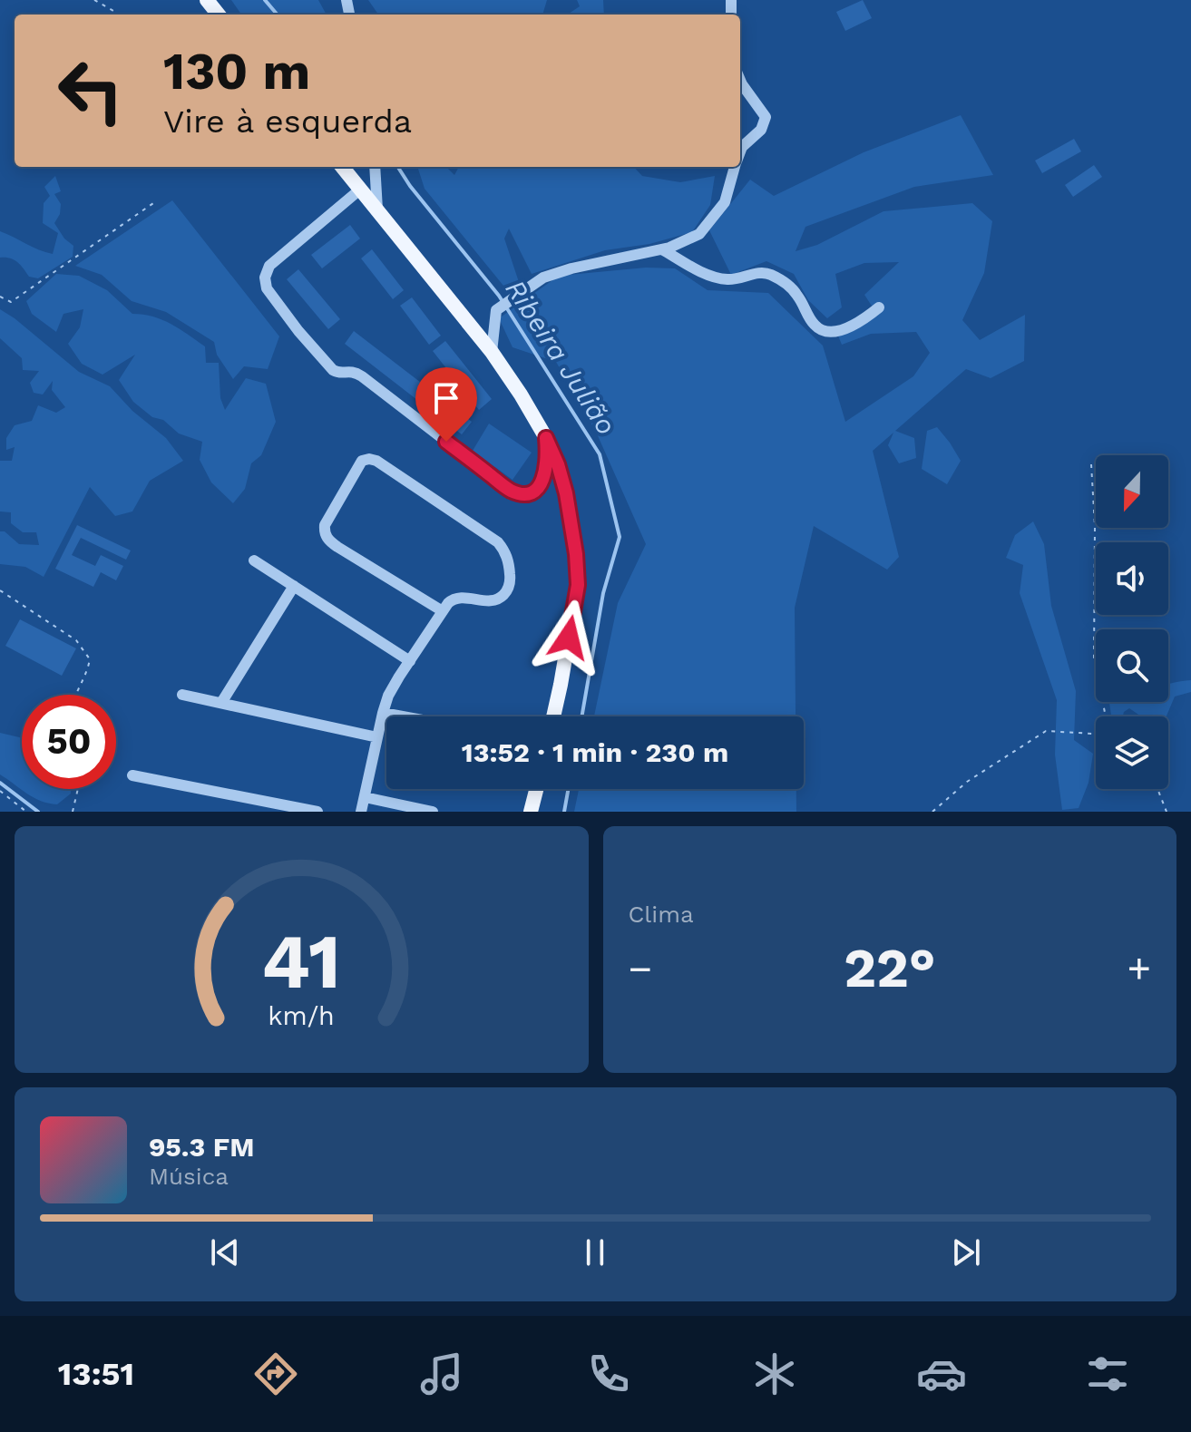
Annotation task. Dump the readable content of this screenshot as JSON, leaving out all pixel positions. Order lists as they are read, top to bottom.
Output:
{
  "water": ["Ribeira Julião"],
  "north": "bottom",
  "page": {
    "turn": ["130 m", "Vire à esquerda"],
    "limit": "50",
    "trip": "13:52 · 1 min · 230 m",
    "tile": "Clima",
    "heat": ["−", "22°", "+"],
    "song": ["95.3 FM", "Música"],
    "tabs": "13:51",
    "gauge": ["41", "km/h"]
  }
}
